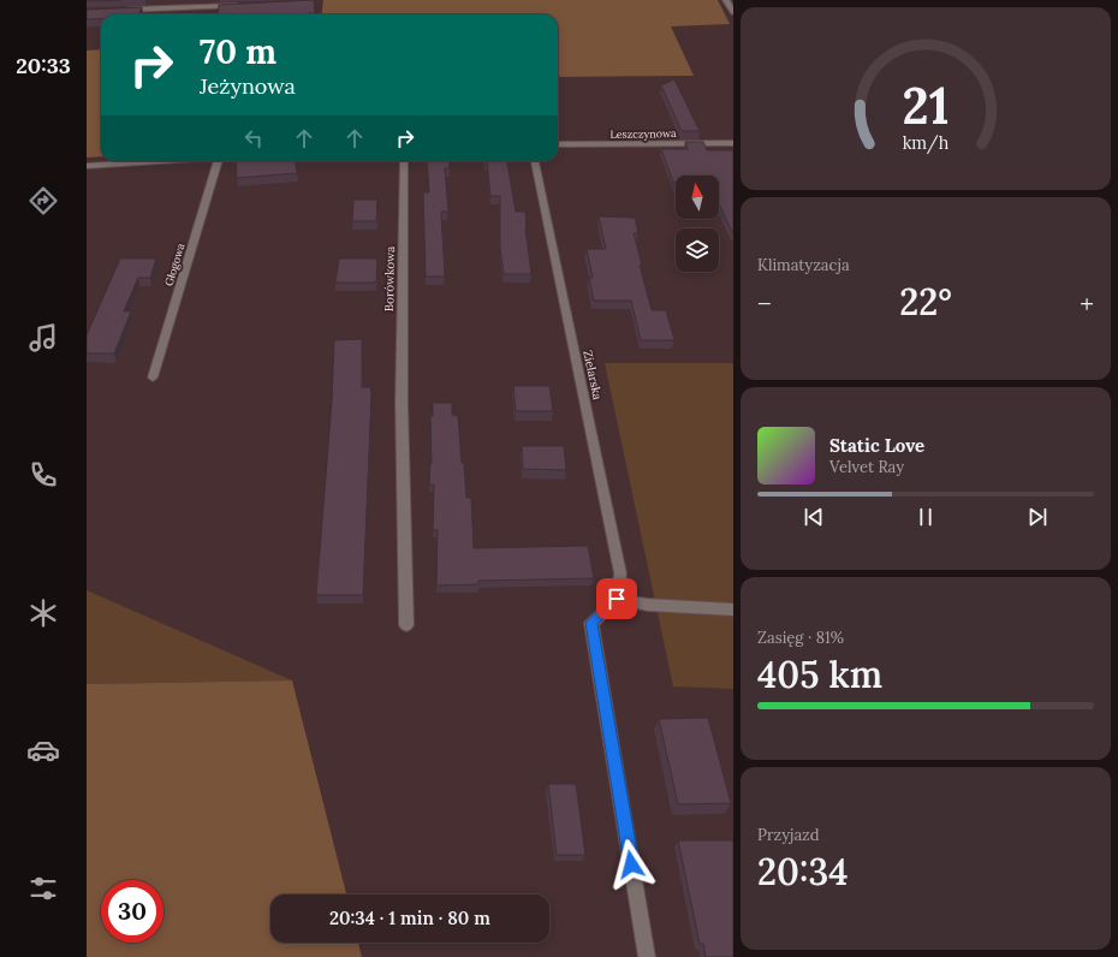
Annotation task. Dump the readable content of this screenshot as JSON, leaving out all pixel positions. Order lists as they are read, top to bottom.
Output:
{
  "streets": {
    "street": [
      "Leszczynowa",
      "Głogowa",
      "Borówkowa",
      "Zielarska"
    ]
  },
  "north": "top",
  "page": {
    "tabs": "20:33",
    "turn": ["70 m", "Jeżynowa"],
    "tile": [
      "Klimatyzacja",
      ["Zasięg · 81%", "405 km"],
      ["Przyjazd", "20:34"]
    ],
    "heat": ["−", "22°", "+"],
    "song": ["Static Love", "Velvet Ray"],
    "limit": "30",
    "trip": "20:34 · 1 min · 80 m",
    "gauge": ["21", "km/h"]
  }
}
